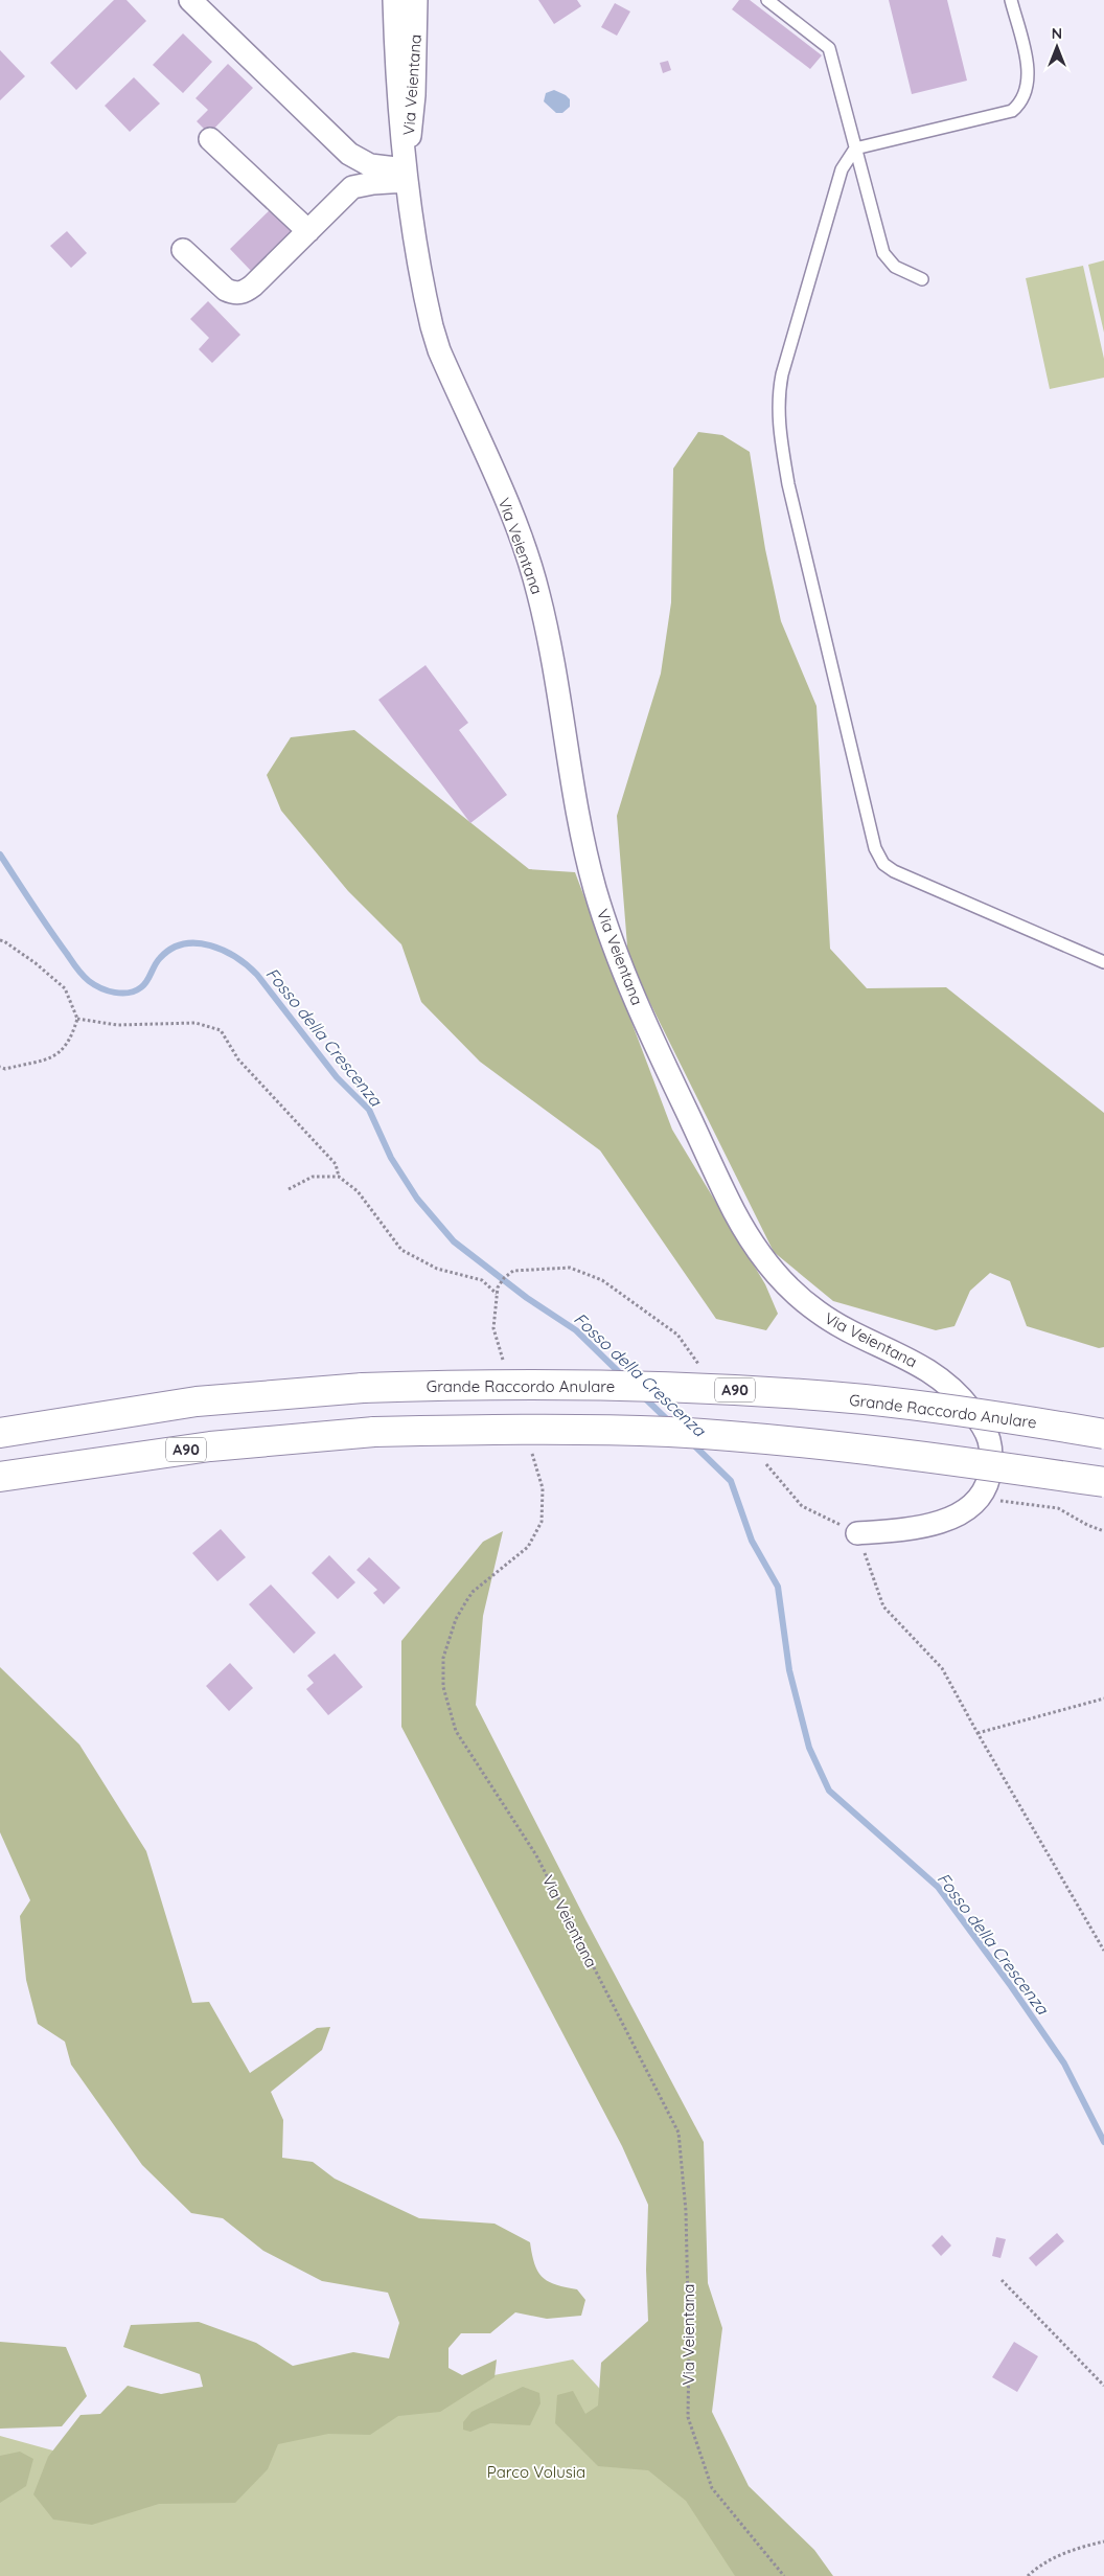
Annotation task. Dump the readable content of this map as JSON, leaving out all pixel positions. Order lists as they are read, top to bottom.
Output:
{
  "streets": {
    "highway": ["Grande Raccordo Anulare", "A90"],
    "street": ["Via Veientana"]
  },
  "water": ["Fosso della Crescenza"],
  "parks": ["Parco Volusia"],
  "north": "top"
}
